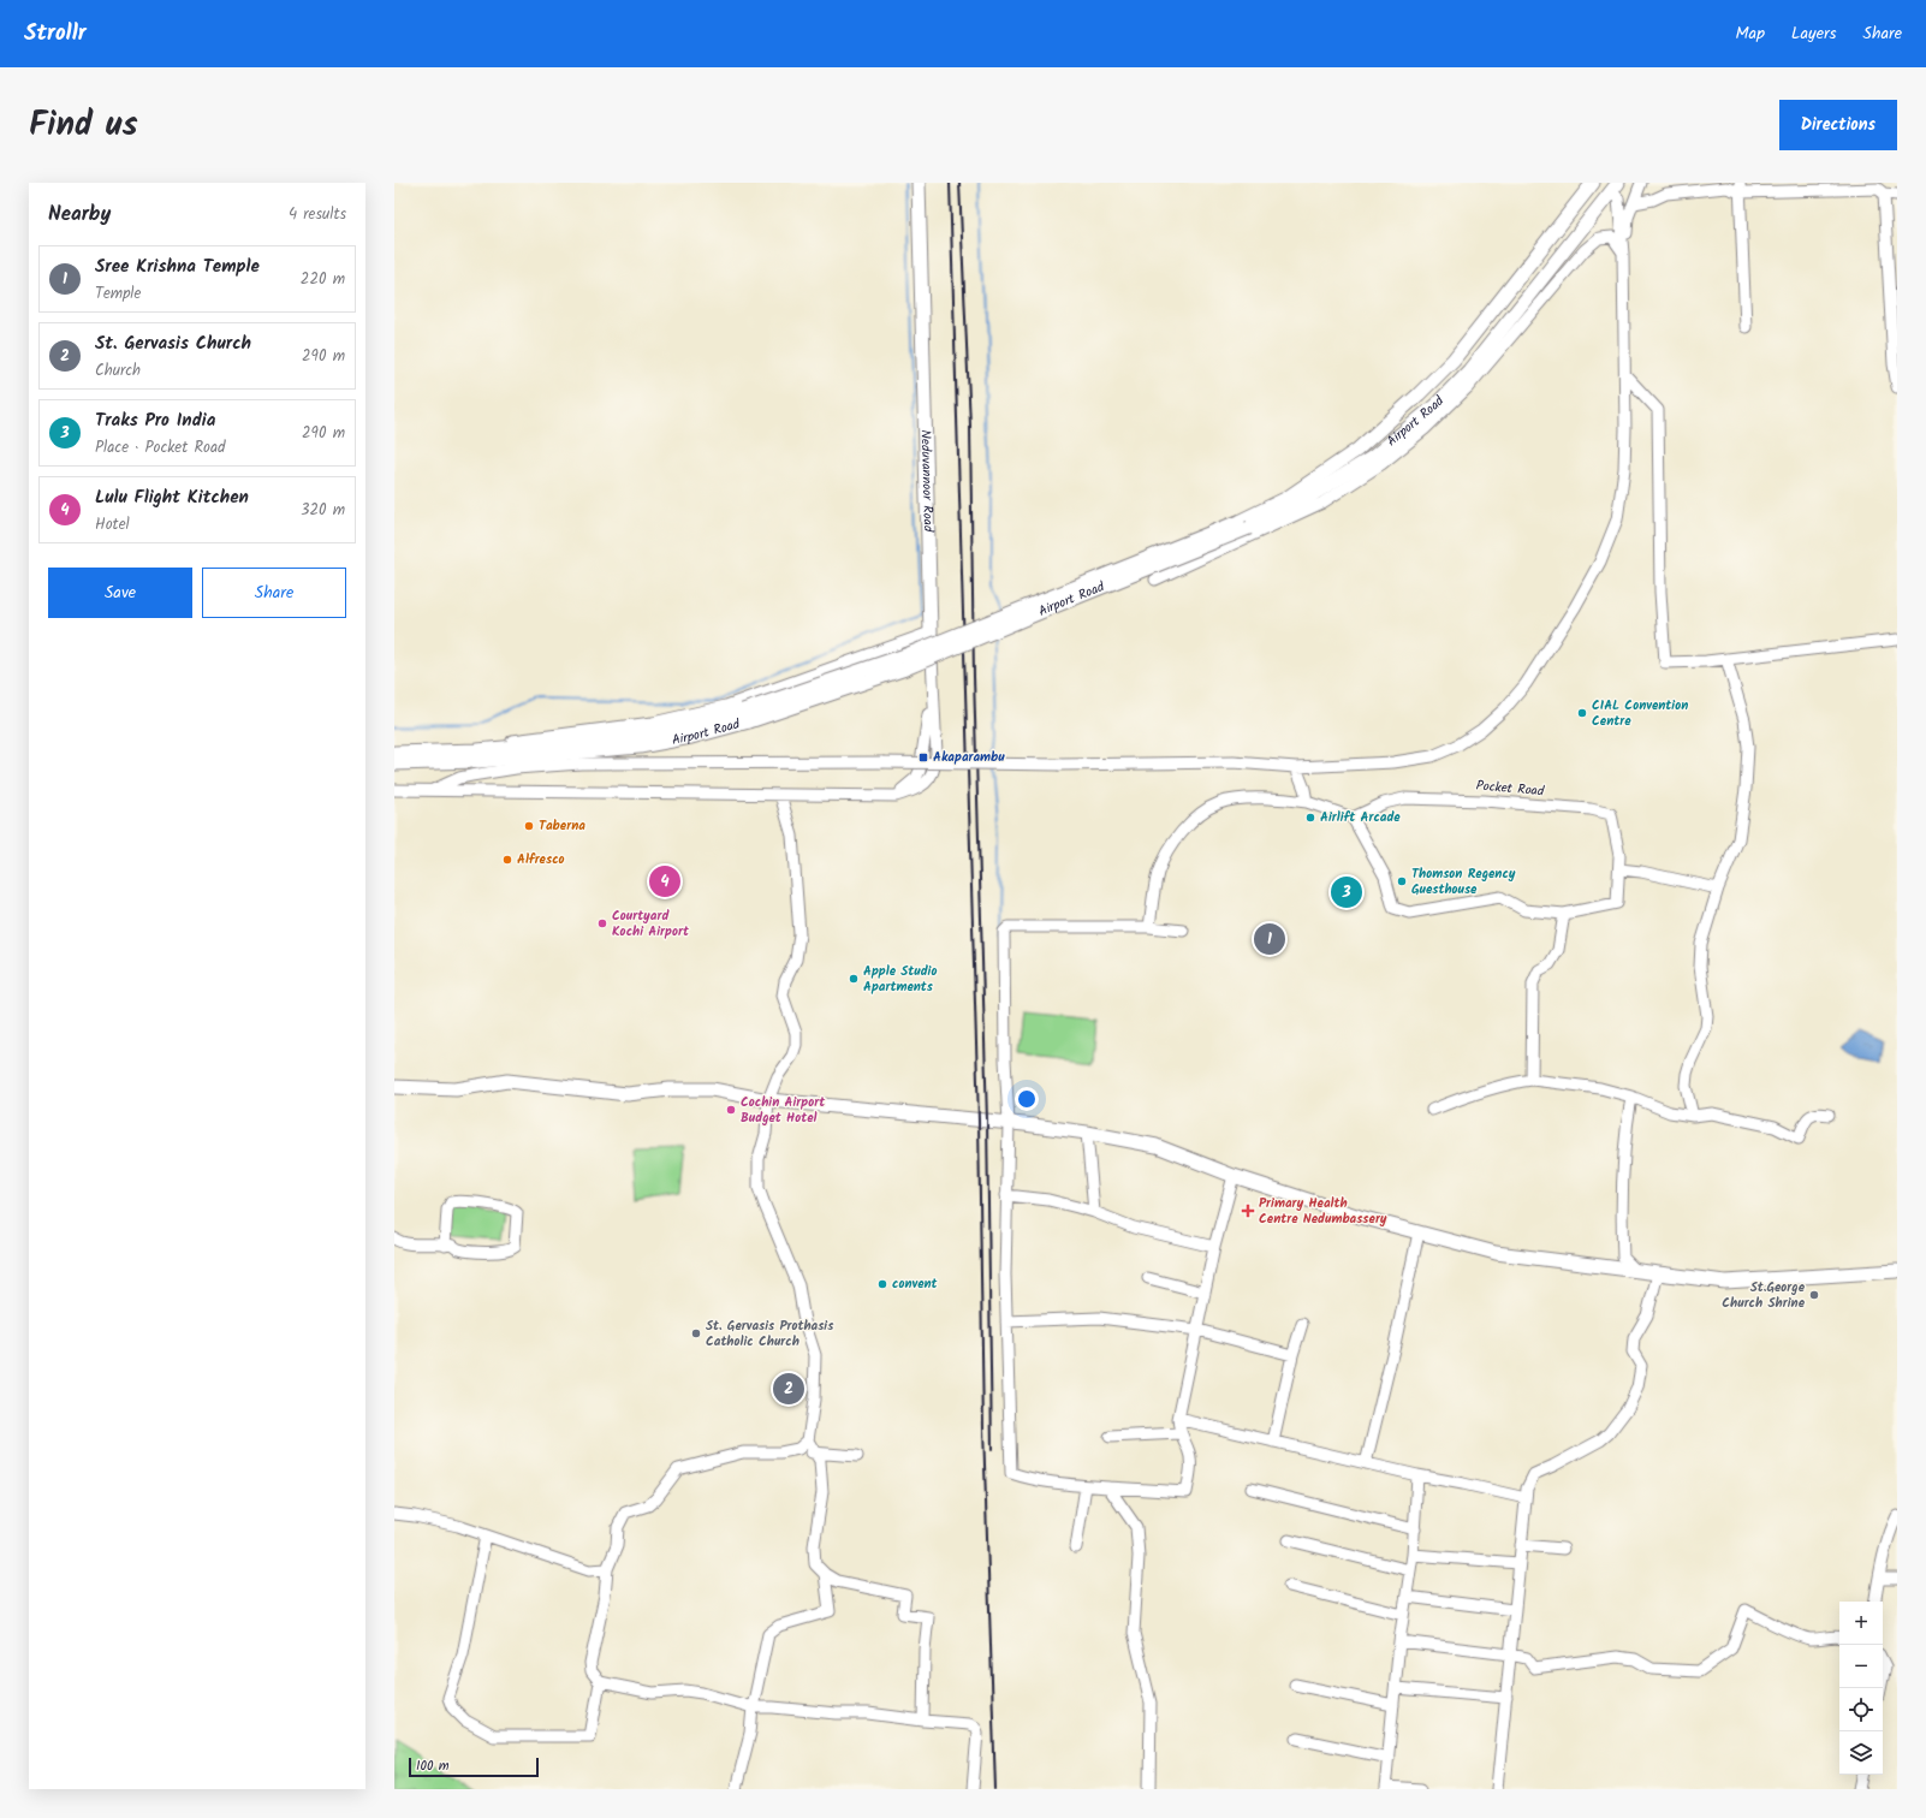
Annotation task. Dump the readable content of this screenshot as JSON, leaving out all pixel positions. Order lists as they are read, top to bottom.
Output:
{
  "streets": {
    "main road": ["Airport Road", "Neduvannoor Road"],
    "street": ["Pocket Road"]
  },
  "places": {
    "other": [
      "CIAL Convention Centre",
      "Airlift Arcade",
      "Taberna",
      "Alfresco",
      "Thomson Regency Guesthouse",
      "Courtyard Kochi Airport",
      "Apple Studio Apartments",
      "Cochin Airport Budget Hotel",
      "convent",
      "St.George Church Shrine",
      "St. Gervasis Prothasis Catholic Church"
    ],
    "transit": ["Akaparambu"],
    "health": ["Primary Health Centre Nedumbassery"]
  },
  "scale_bar": "100 m",
  "page": {
    "header": "Strollr",
    "nav": ["Map", "Layers", "Share"],
    "title": "Find us",
    "buttons": [
      "Directions",
      ["Save", "Share"]
    ],
    "heading": ["Nearby", "4 results"],
    "list": [
      {
        "mark": "1",
        "name": "Sree Krishna Temple",
        "note": "Temple",
        "value": "220 m"
      },
      {
        "mark": "2",
        "name": "St. Gervasis Church",
        "note": "Church",
        "value": "290 m"
      },
      {
        "mark": "3",
        "name": "Traks Pro India",
        "note": "Place · Pocket Road",
        "value": "290 m"
      },
      {
        "mark": "4",
        "name": "Lulu Flight Kitchen",
        "note": "Hotel",
        "value": "320 m"
      }
    ],
    "pins": [
      "4",
      "3",
      "1",
      "2"
    ],
    "map_buttons": ["+", "−"],
    "scale": "100 m"
  }
}
